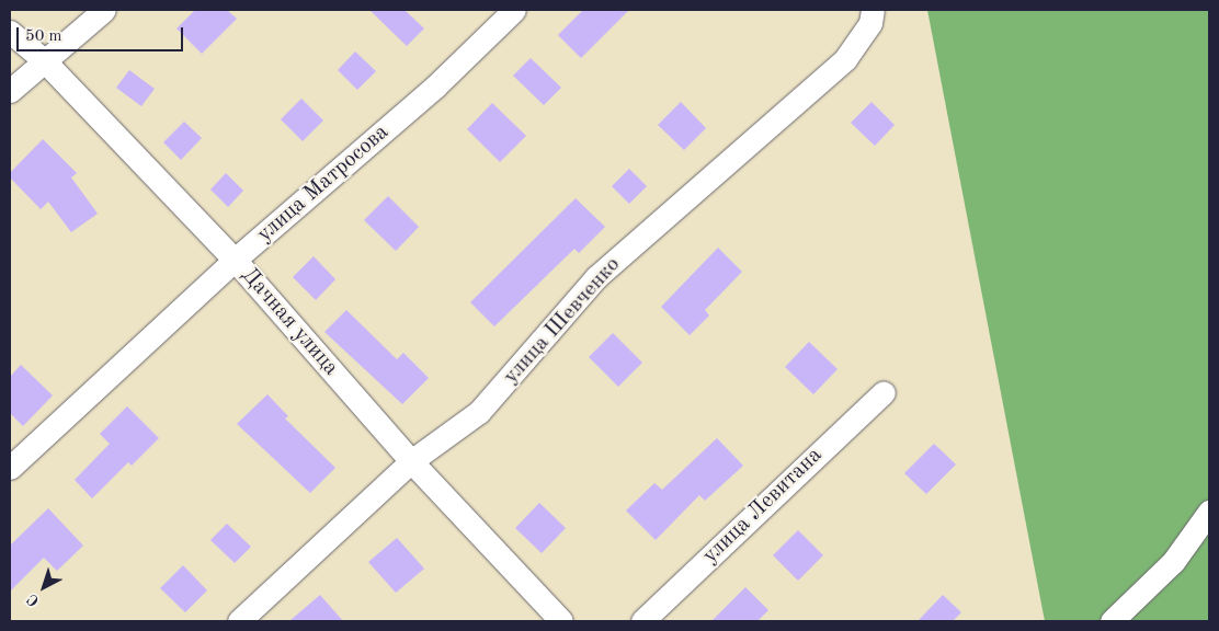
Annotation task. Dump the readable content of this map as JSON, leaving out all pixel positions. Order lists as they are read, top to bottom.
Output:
{
  "streets": {
    "street": [
      "улица Матросова",
      "улица Шевченко",
      "Дачная улица",
      "улица Левитана"
    ]
  },
  "crossings": [
    ["улица Матросова", "Дачная улица"],
    ["улица Шевченко", "Дачная улица"]
  ],
  "scale_bar": "50 m",
  "north": "bottom left"
}
